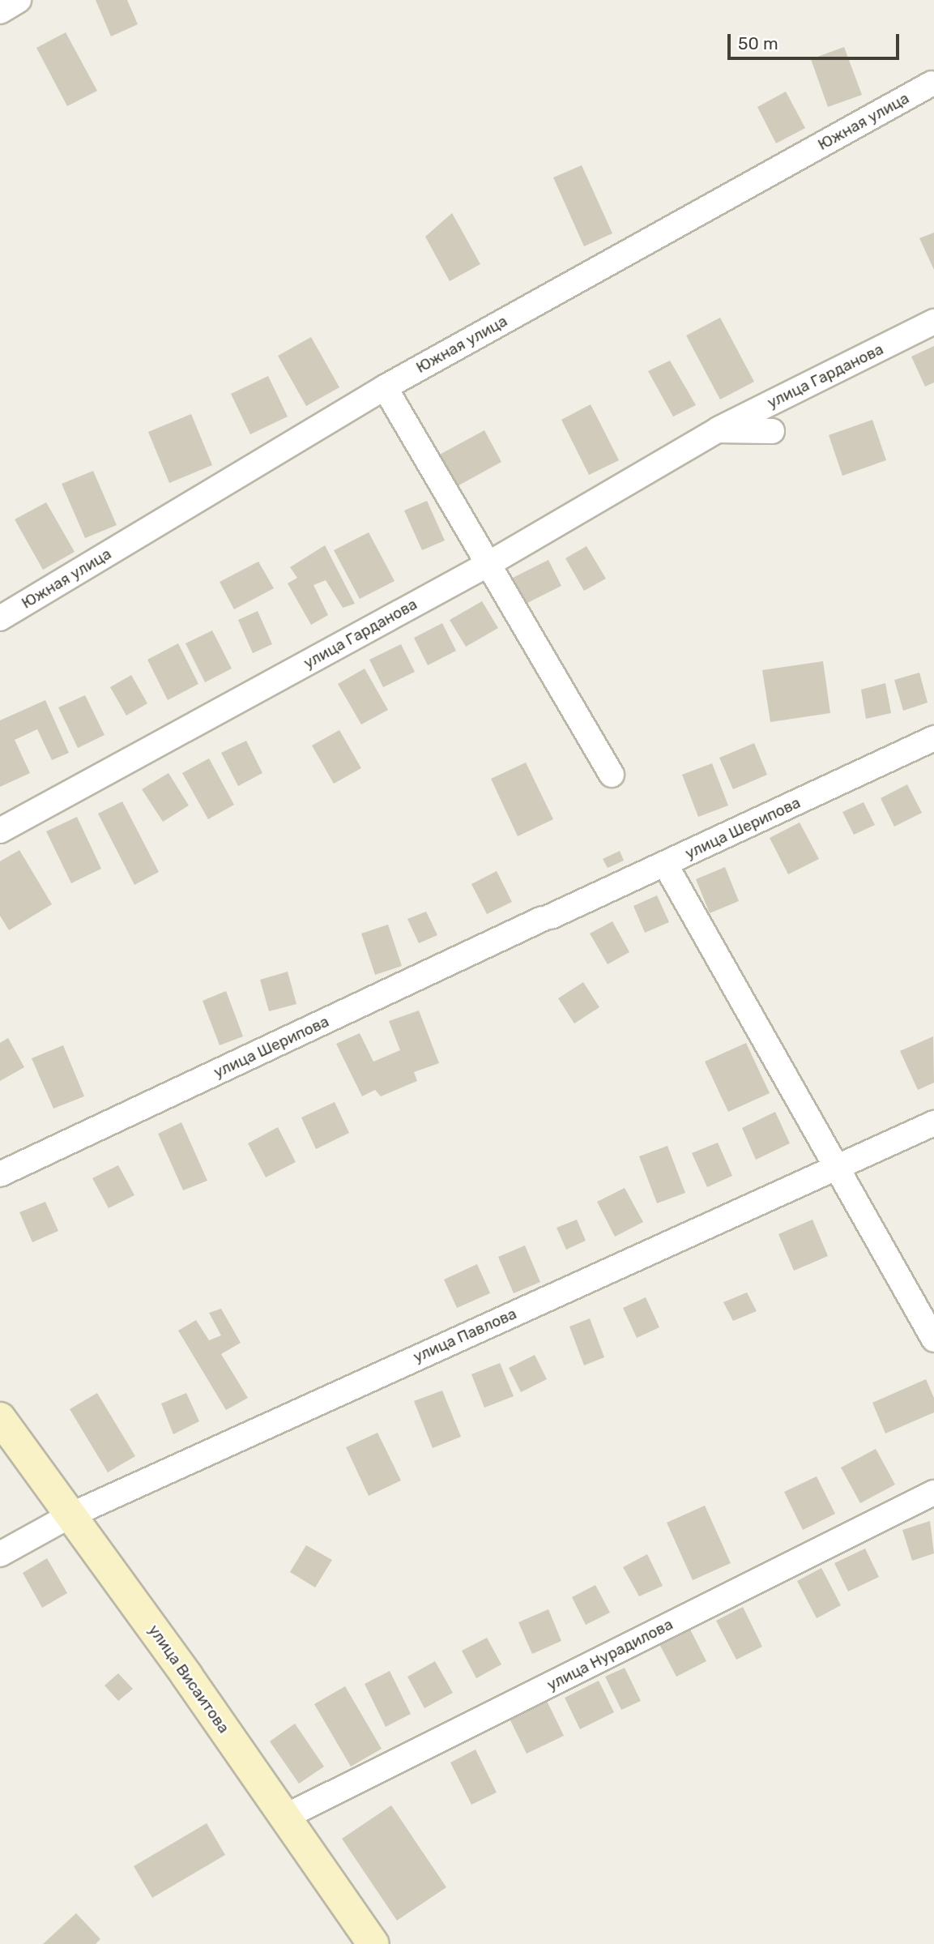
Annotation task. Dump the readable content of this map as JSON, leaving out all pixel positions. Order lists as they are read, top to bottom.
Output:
{
  "streets": {
    "street": [
      "Южная улица",
      "улица Гарданова",
      "улица Шерипова",
      "улица Павлова",
      "улица Нурадилова",
      "улица Висаитова"
    ]
  },
  "crossings": [
    ["улица Павлова", "улица Висаитова"],
    ["улица Нурадилова", "улица Висаитова"]
  ],
  "scale_bar": "50 m"
}
